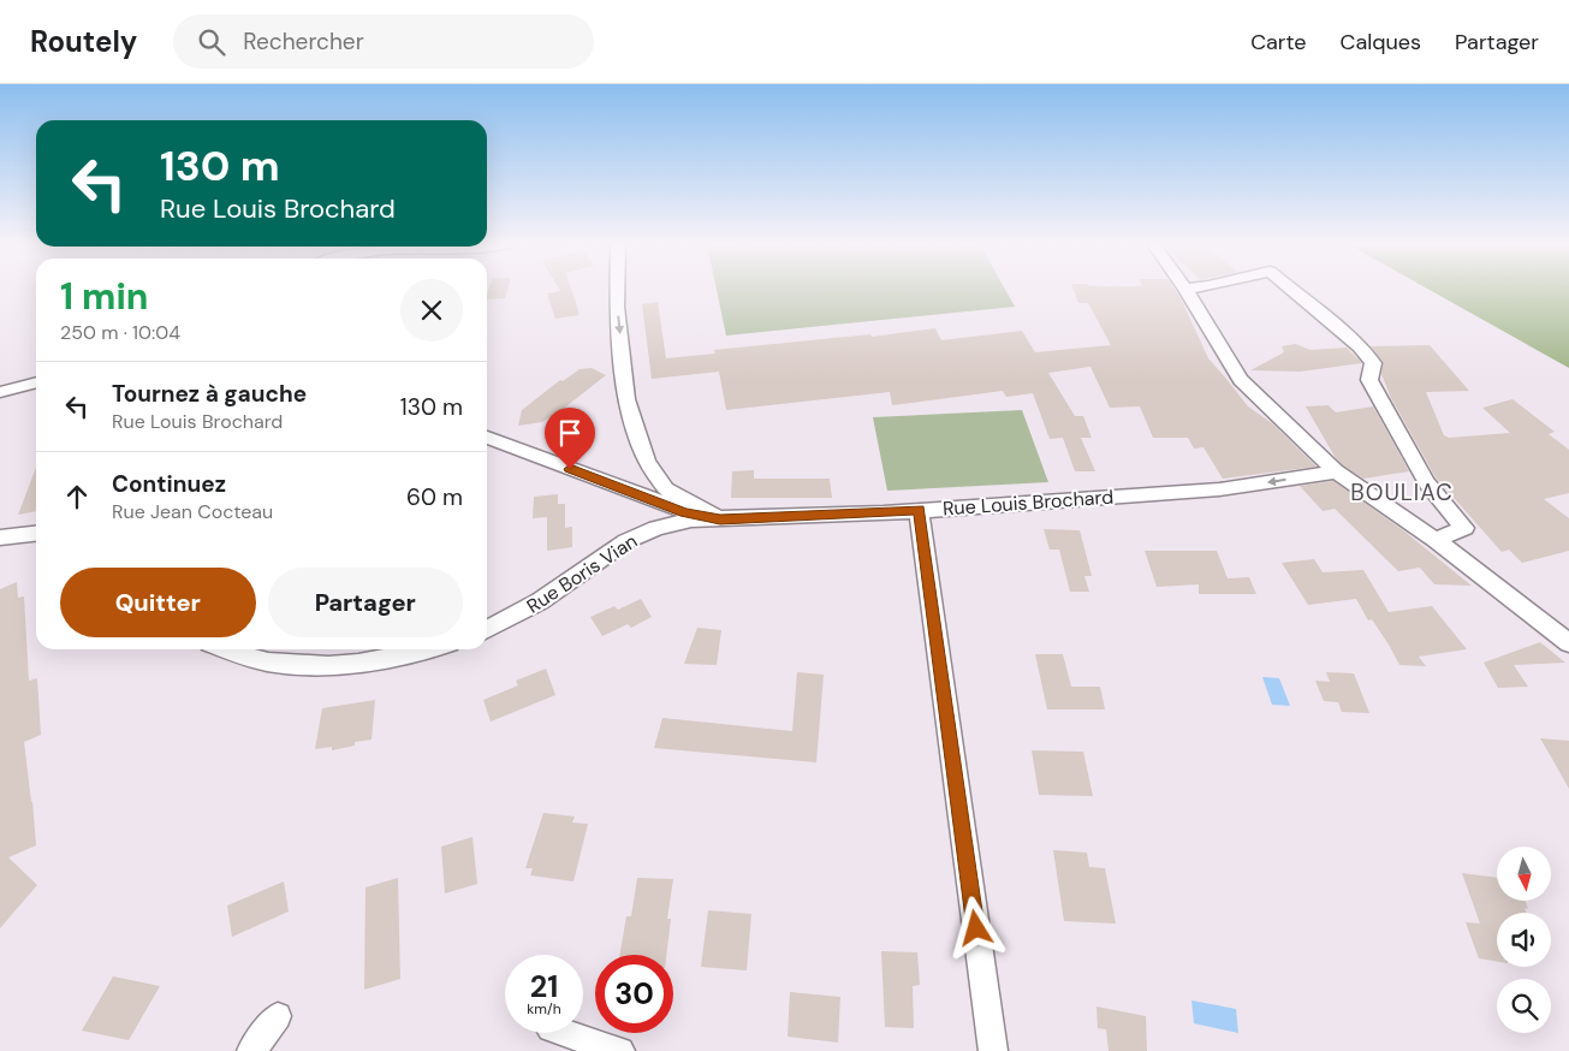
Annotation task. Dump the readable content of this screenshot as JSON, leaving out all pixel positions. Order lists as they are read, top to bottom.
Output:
{
  "streets": {
    "street": ["Rue Louis Brochard", "Rue Boris Vian"]
  },
  "crossings": [
    ["Rue Louis Brochard", "Rue Boris Vian"]
  ],
  "one_way": ["Rue Louis Brochard"],
  "districts": ["BOULIAC"],
  "north": "bottom",
  "page": {
    "header": "Routely",
    "search": "Rechercher",
    "nav": ["Carte", "Calques", "Partager"],
    "turn": ["130 m", "Rue Louis Brochard"],
    "heading": ["1 min", "250 m · 10:04"],
    "list": [
      {
        "name": "Tournez à gauche",
        "note": "Rue Louis Brochard",
        "value": "130 m"
      },
      {
        "name": "Continuez",
        "note": "Rue Jean Cocteau",
        "value": "60 m"
      }
    ],
    "buttons": ["Quitter", "Partager"],
    "speed": "21 km/h",
    "limit": "30"
  }
}
